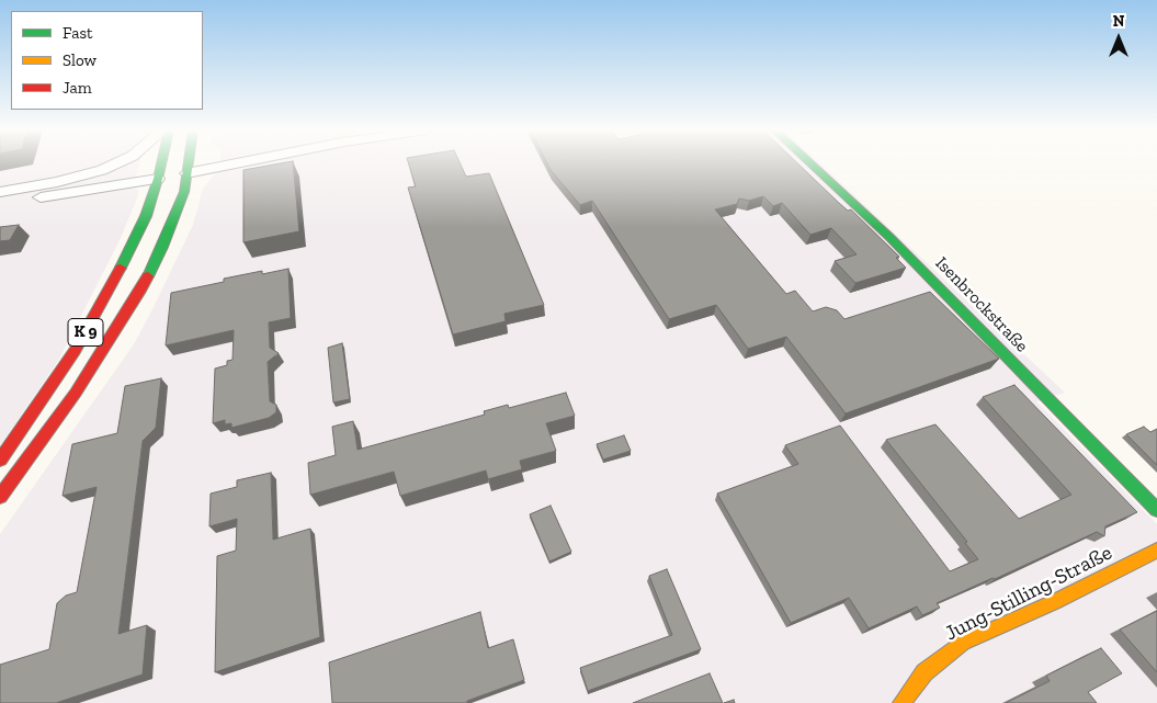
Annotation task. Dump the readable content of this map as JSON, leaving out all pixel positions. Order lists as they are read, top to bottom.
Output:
{
  "streets": {
    "main road": ["Isenbrockstraße", "K 9", "Jung-Stilling-Straße"]
  },
  "legend": ["Fast", "Slow", "Jam"],
  "north": "top"
}
